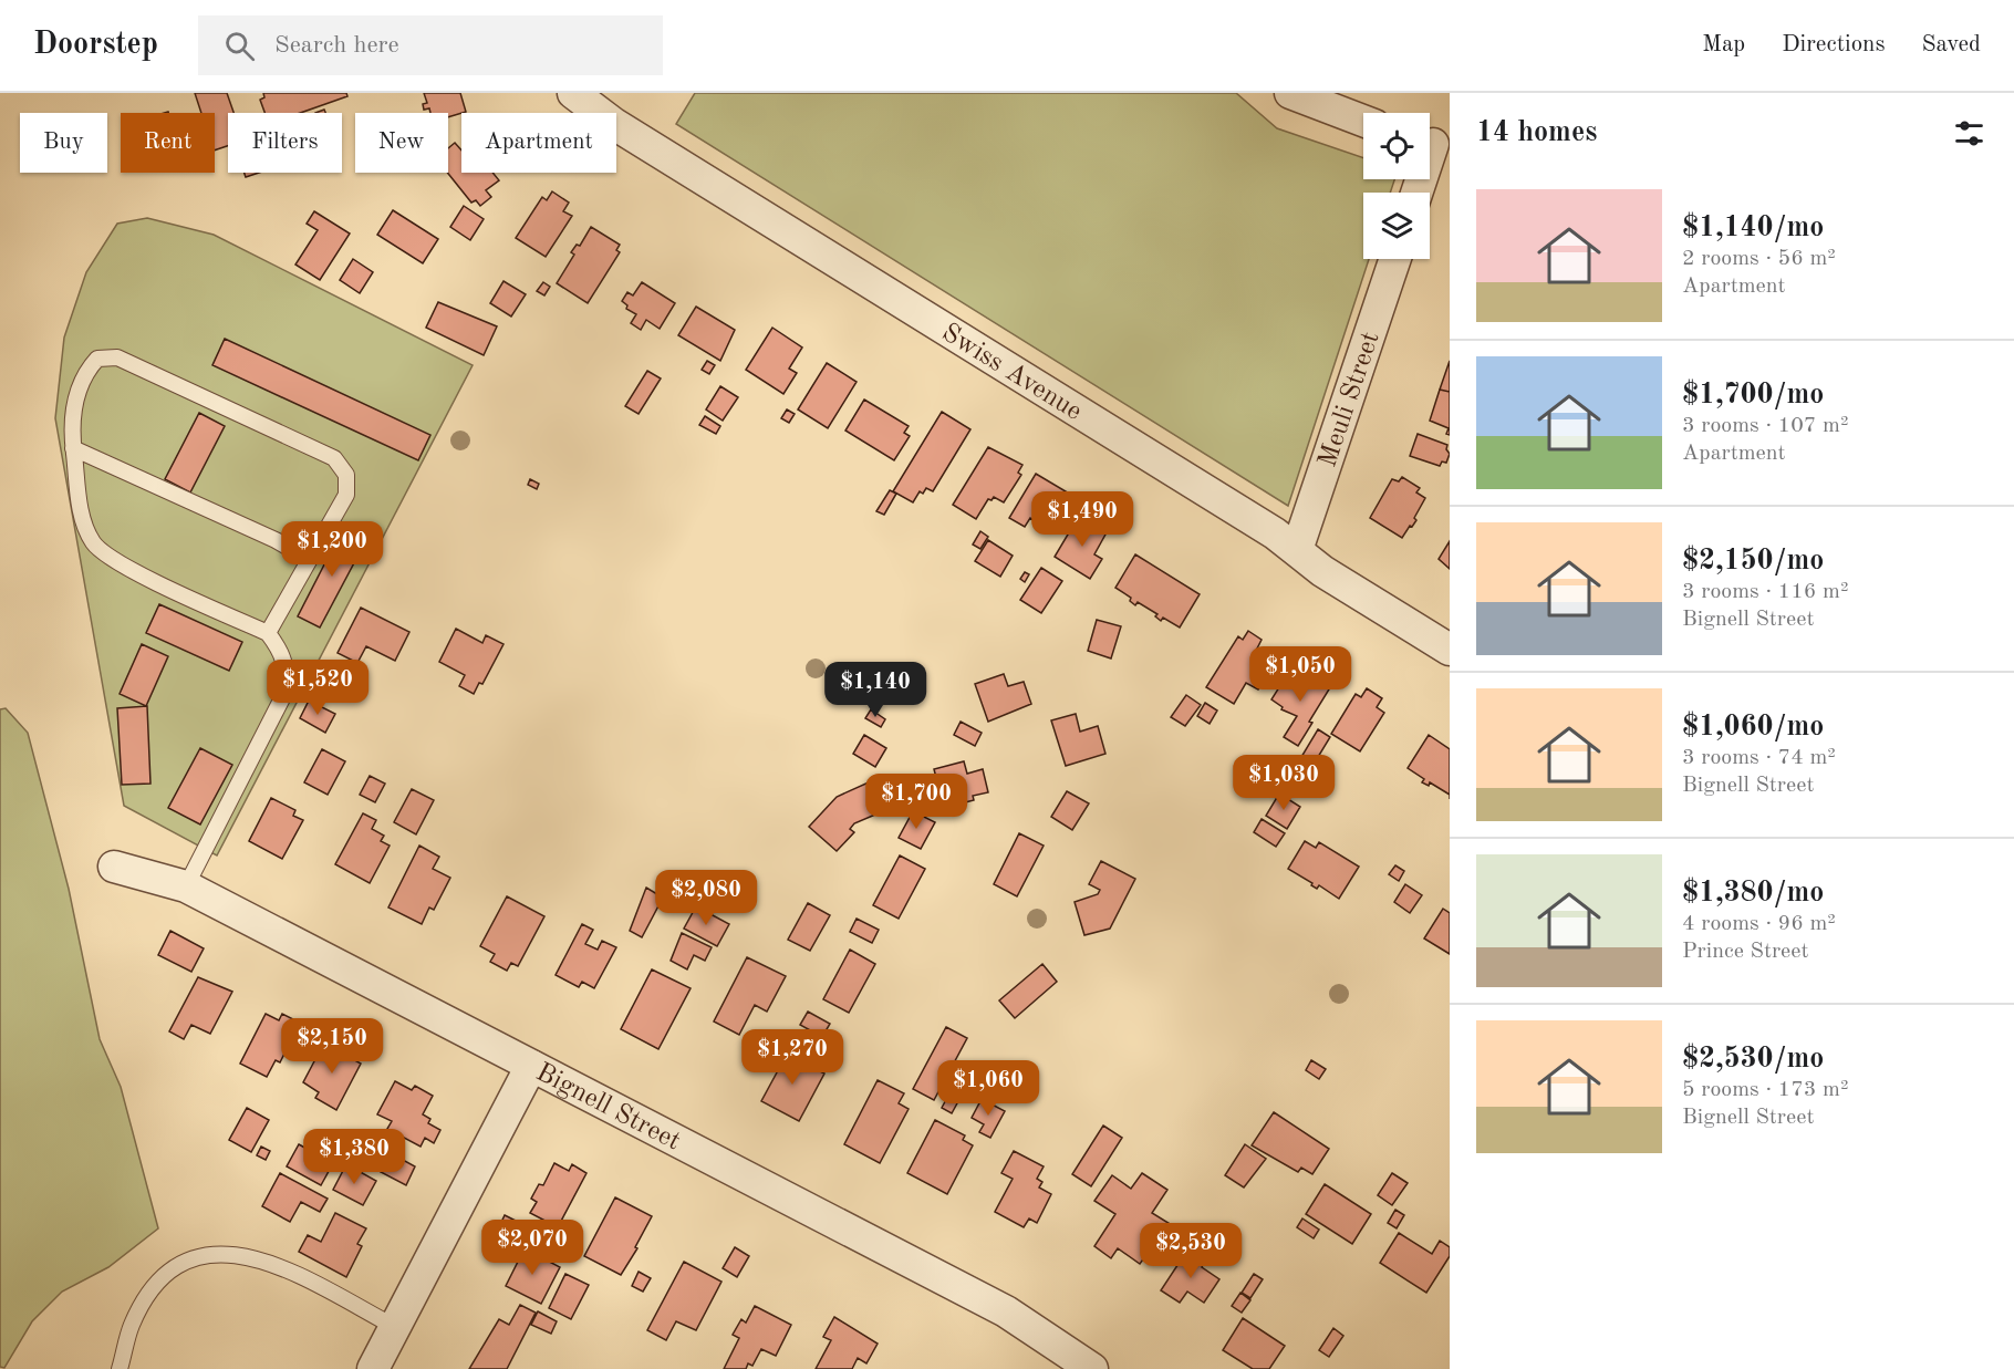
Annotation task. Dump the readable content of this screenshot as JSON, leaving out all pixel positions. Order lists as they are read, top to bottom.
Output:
{
  "streets": {
    "street": ["Swiss Avenue", "Meuli Street", "Bignell Street"]
  },
  "crossings": [
    ["Swiss Avenue", "Meuli Street"]
  ],
  "page": {
    "header": "Doorstep",
    "search": "Search here",
    "nav": ["Map", "Directions", "Saved"],
    "heading": "14 homes",
    "chip": [
      "Buy",
      "Rent",
      "Filters",
      "New",
      "Apartment"
    ],
    "list": [
      {
        "name": "$1,140/mo",
        "note": "2 rooms · 56 m² · Apartment"
      },
      {
        "name": "$1,700/mo",
        "note": "3 rooms · 107 m² · Apartment"
      },
      {
        "name": "$2,150/mo",
        "note": "3 rooms · 116 m² · Bignell Street"
      },
      {
        "name": "$1,060/mo",
        "note": "3 rooms · 74 m² · Bignell Street"
      },
      {
        "name": "$1,380/mo",
        "note": "4 rooms · 96 m² · Prince Street"
      },
      {
        "name": "$2,530/mo",
        "note": "5 rooms · 173 m² · Bignell Street"
      }
    ],
    "price": [
      "$1,490",
      "$1,200",
      "$1,050",
      "$1,520",
      "$1,140",
      "$1,030",
      "$1,700",
      "$2,080",
      "$2,150",
      "$1,270",
      "$1,060",
      "$1,380",
      "$2,070",
      "$2,530"
    ]
  }
}
